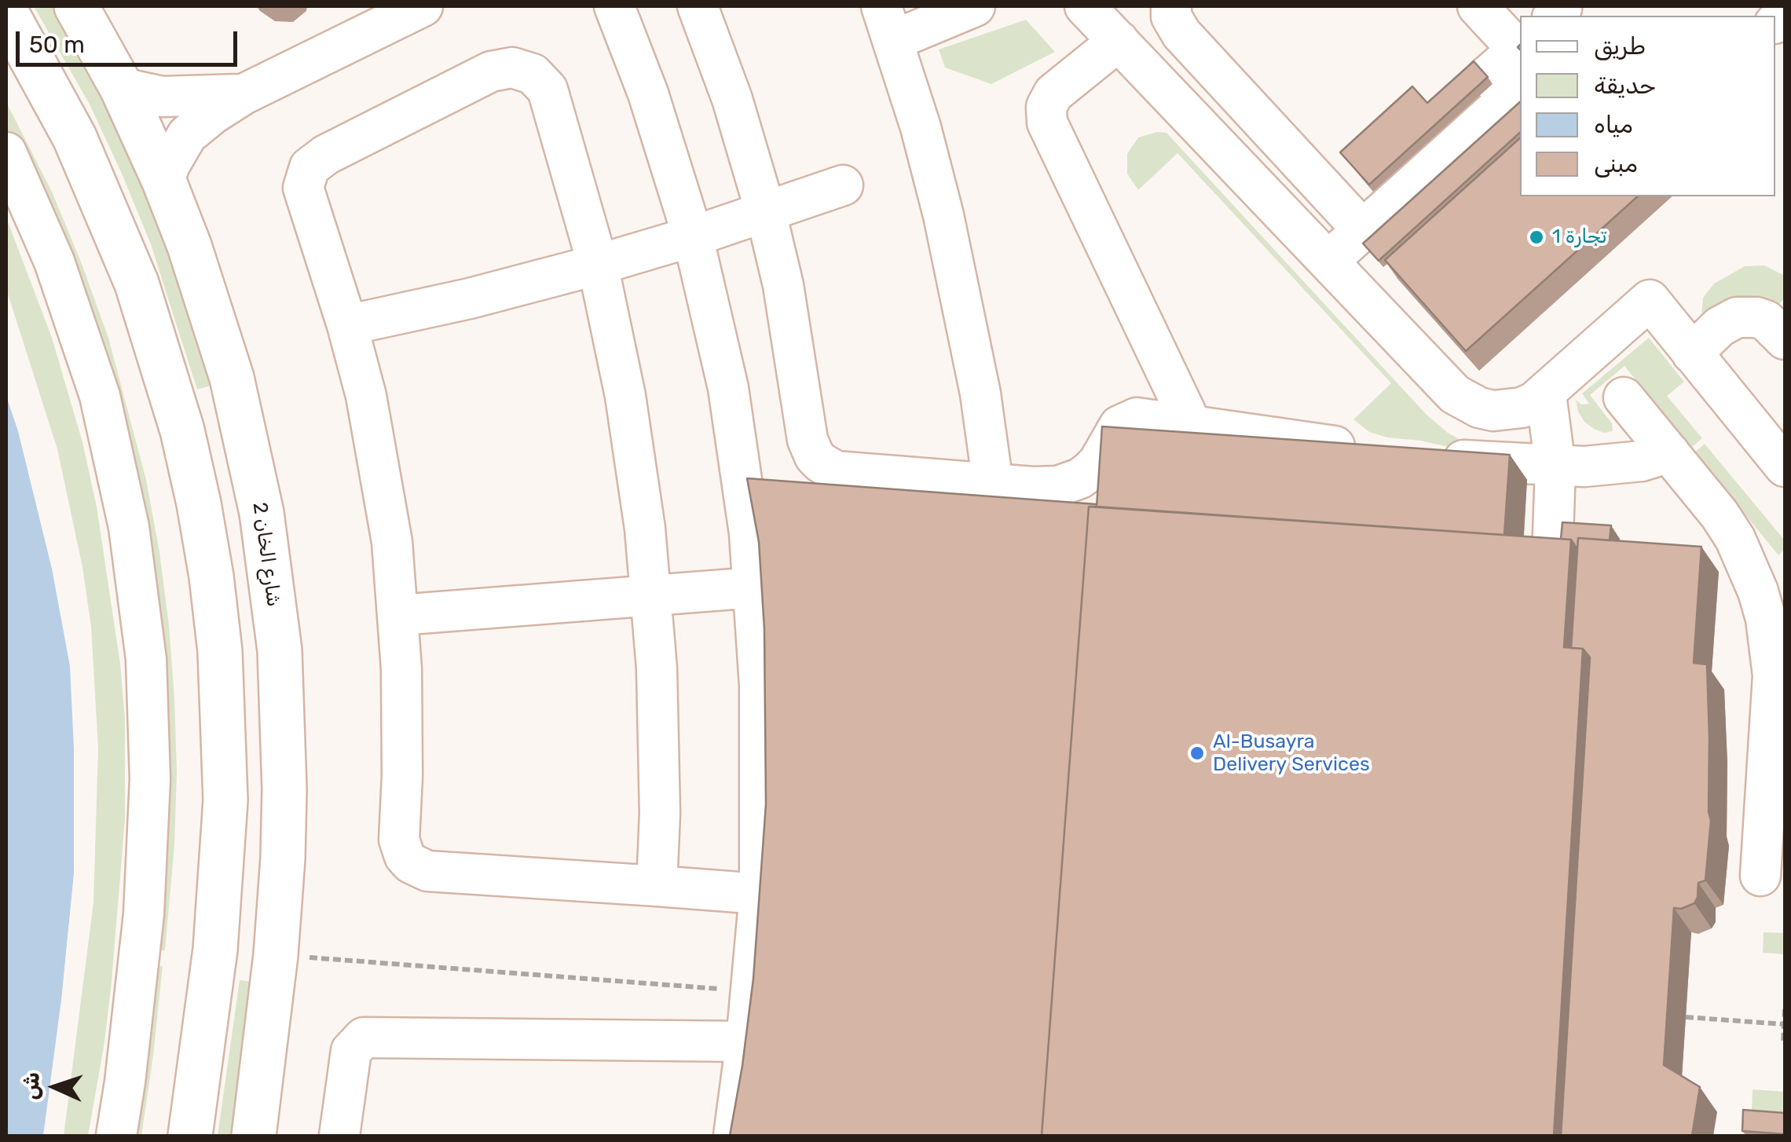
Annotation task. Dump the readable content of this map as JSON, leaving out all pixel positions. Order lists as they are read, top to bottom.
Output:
{
  "streets": {
    "main road": ["شارع الخان 2"]
  },
  "places": ["تجارة 1", "Al-Busayra Delivery Services"],
  "legend": [
    "طريق",
    "حديقة",
    "مياه",
    "مبنى"
  ],
  "scale_bar": "50 m",
  "north": "left"
}
